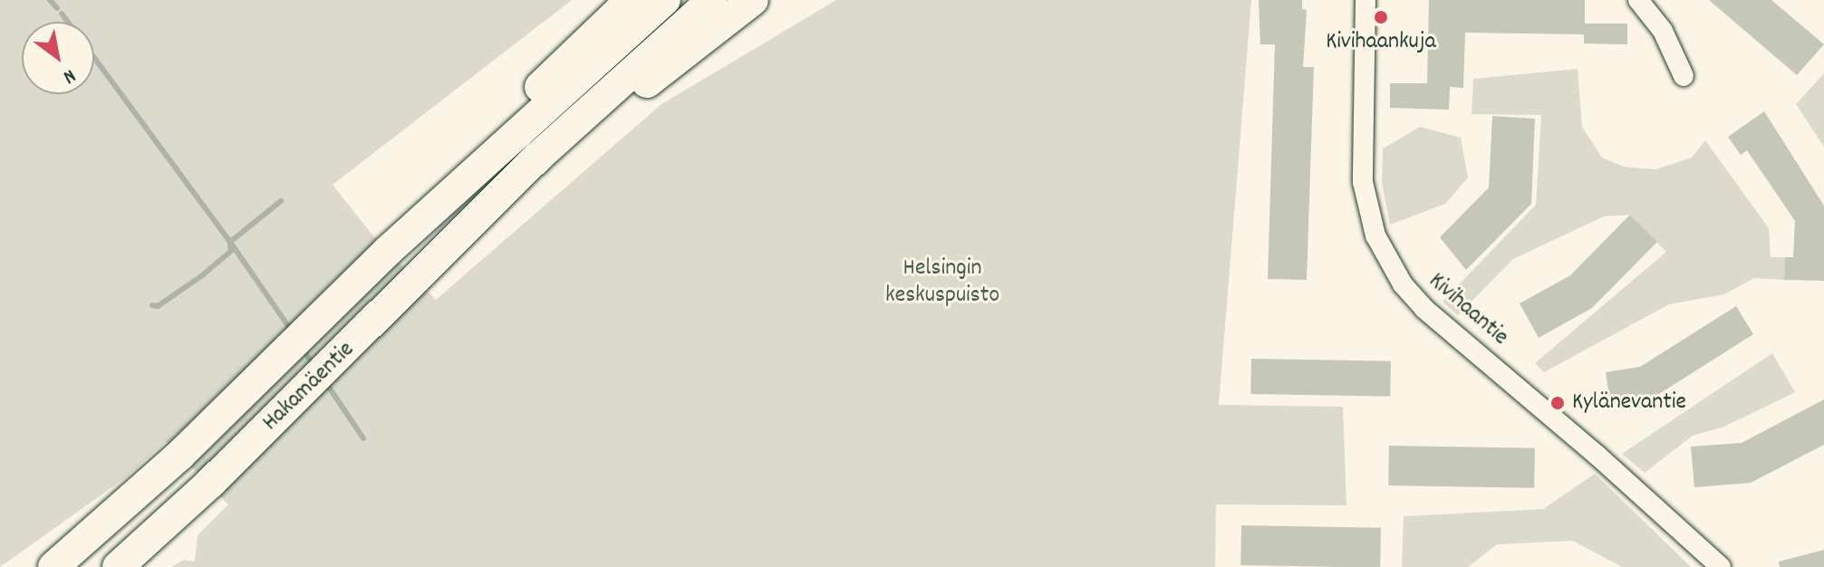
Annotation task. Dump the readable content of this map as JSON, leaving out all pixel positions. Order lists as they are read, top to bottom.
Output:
{
  "streets": {
    "main road": ["Hakamäentie"],
    "street": ["Kivihaantie"]
  },
  "parks": ["Helsingin keskuspuisto"],
  "places": ["Kivihaankuja", "Kylänevantie"],
  "north": "bottom right"
}
